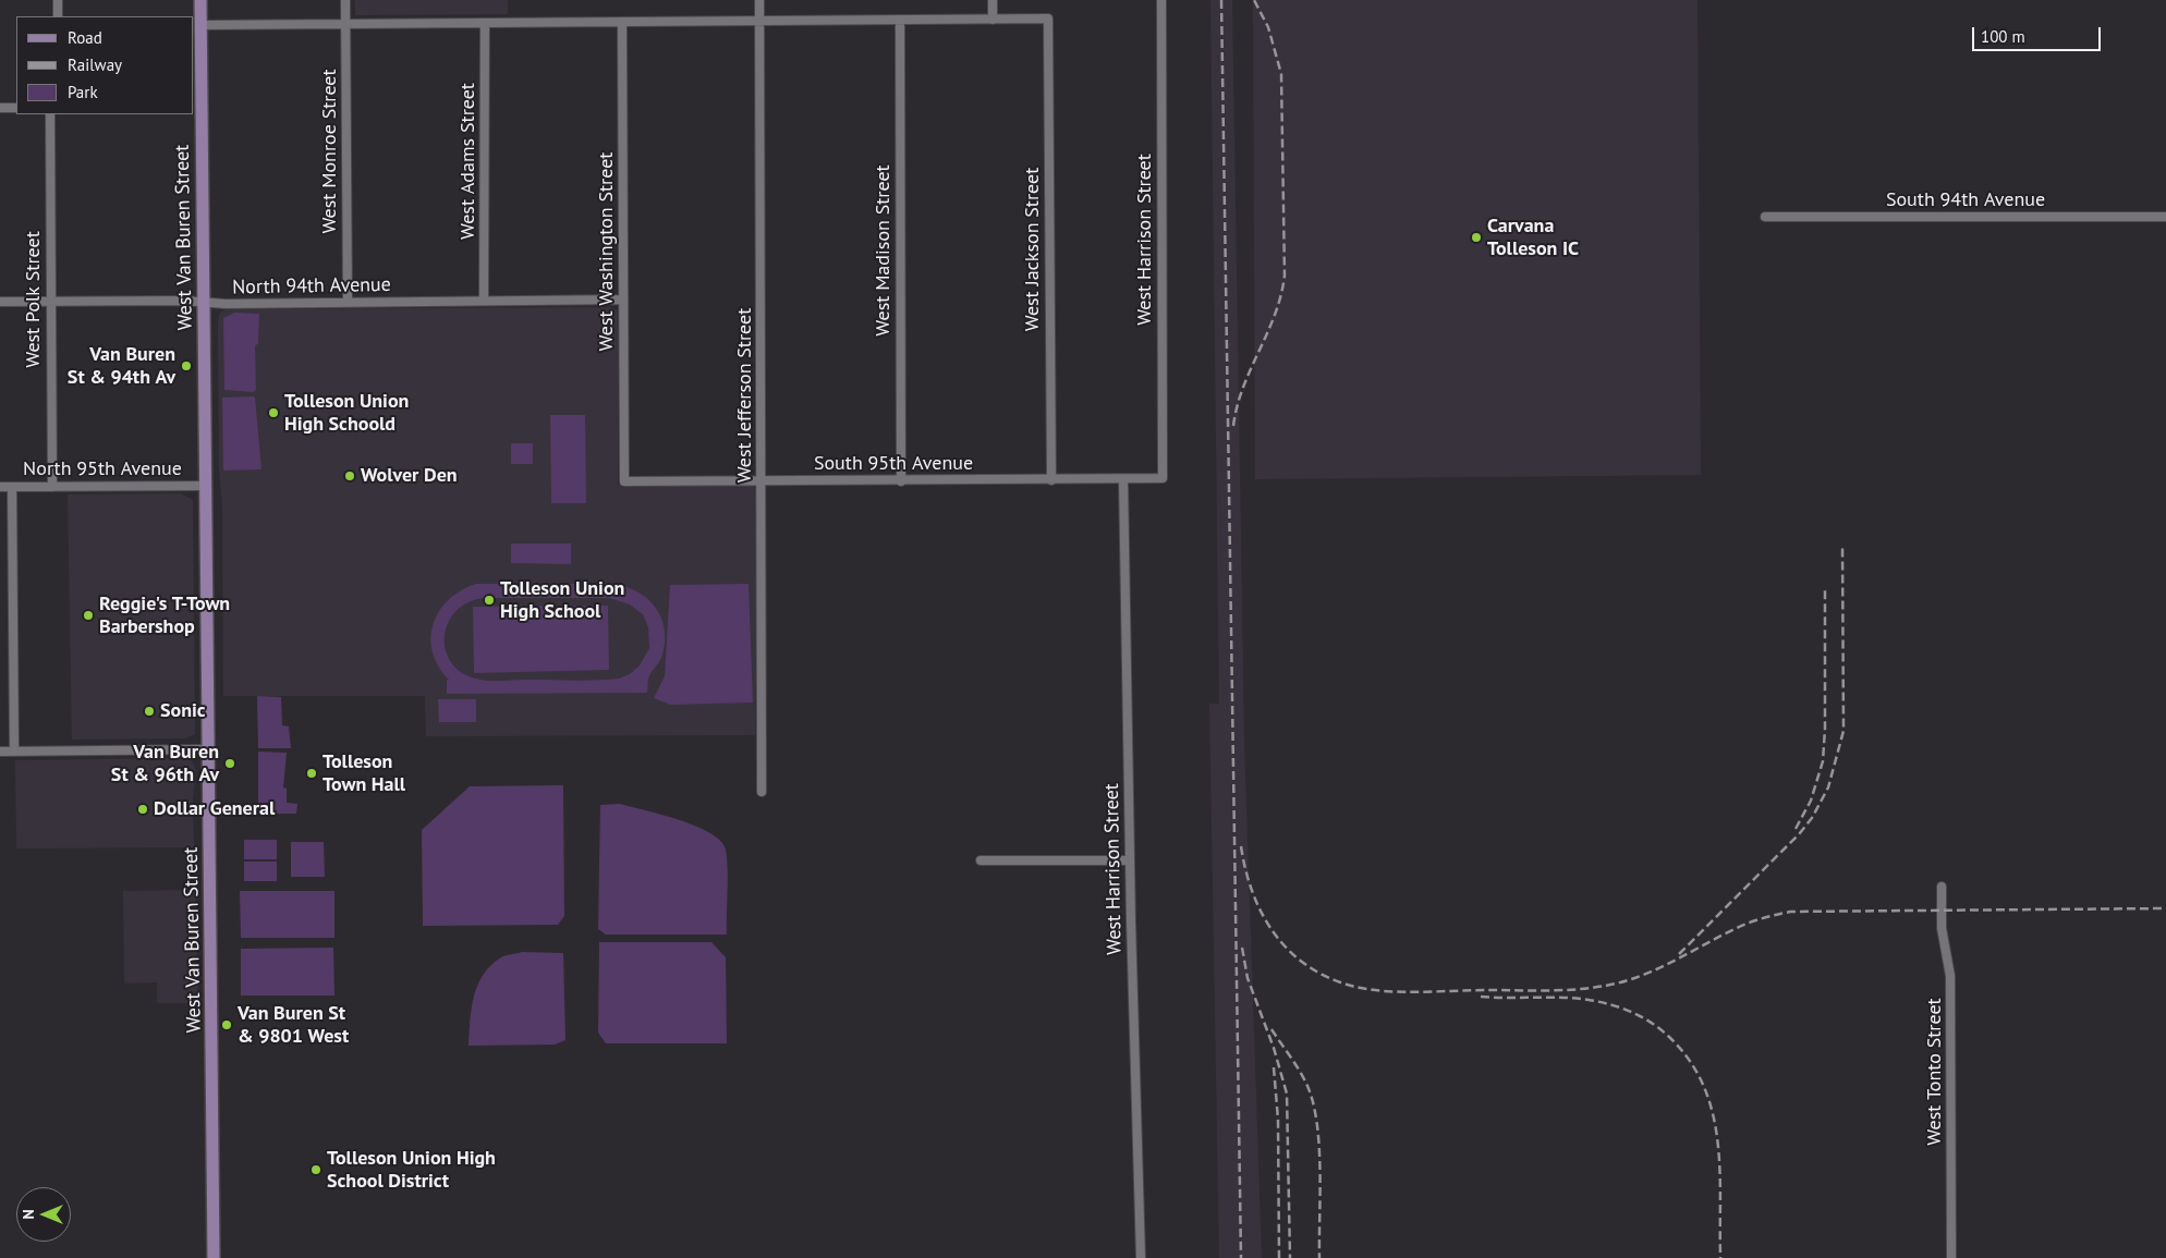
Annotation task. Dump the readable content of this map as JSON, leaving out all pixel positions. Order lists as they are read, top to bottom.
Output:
{
  "streets": {
    "main road": ["West Van Buren Street"],
    "street": [
      "West Monroe Street",
      "West Adams Street",
      "South 94th Avenue",
      "West Harrison Street",
      "West Jackson Street",
      "West Madison Street",
      "West Washington Street",
      "North 94th Avenue",
      "West Polk Street",
      "West Jefferson Street",
      "South 95th Avenue",
      "North 95th Avenue",
      "West Tonto Street"
    ]
  },
  "crossings": [
    ["West Monroe Street", "North 94th Avenue"],
    ["West Adams Street", "North 94th Avenue"],
    ["West Van Buren Street", "North 94th Avenue"],
    ["West Van Buren Street", "North 95th Avenue"],
    ["West Harrison Street", "South 95th Avenue"],
    ["West Jackson Street", "South 95th Avenue"],
    ["West Madison Street", "South 95th Avenue"],
    ["West Washington Street", "North 94th Avenue"],
    ["West Washington Street", "South 95th Avenue"],
    ["North 94th Avenue", "West Polk Street"],
    ["West Polk Street", "North 95th Avenue"],
    ["West Jefferson Street", "South 95th Avenue"]
  ],
  "places": [
    "Carvana Tolleson IC",
    "Van Buren St & 94th Av",
    "Tolleson Union High Schoold",
    "Wolver Den",
    "Tolleson Union High School",
    "Reggie's T-Town Barbershop",
    "Sonic",
    "Van Buren St & 96th Av",
    "Tolleson Town Hall",
    "Dollar General",
    "Van Buren St & 9801 West",
    "Tolleson Union High School District"
  ],
  "legend": ["Road", "Railway", "Park"],
  "scale_bar": "100 m",
  "north": "left"
}
